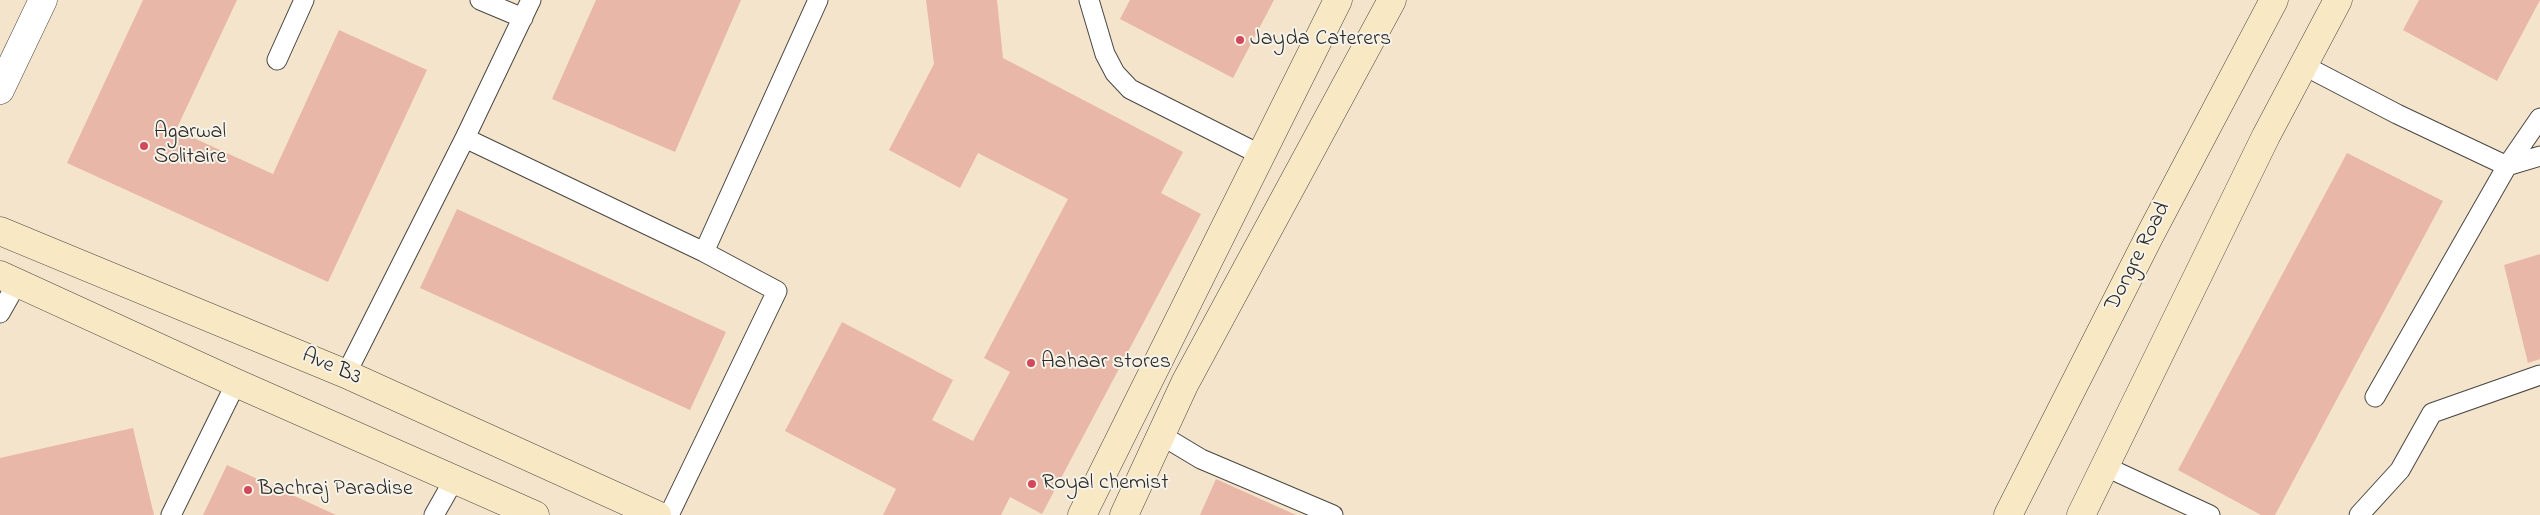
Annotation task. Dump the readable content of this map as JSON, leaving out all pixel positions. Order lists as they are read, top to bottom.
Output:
{
  "streets": {
    "street": ["Dongre Road", "Ave B3"]
  },
  "places": [
    "Jayda Caterers",
    "Agarwal Solitaire",
    "Aahaar stores",
    "Royal chemist",
    "Bachraj Paradise"
  ]
}
